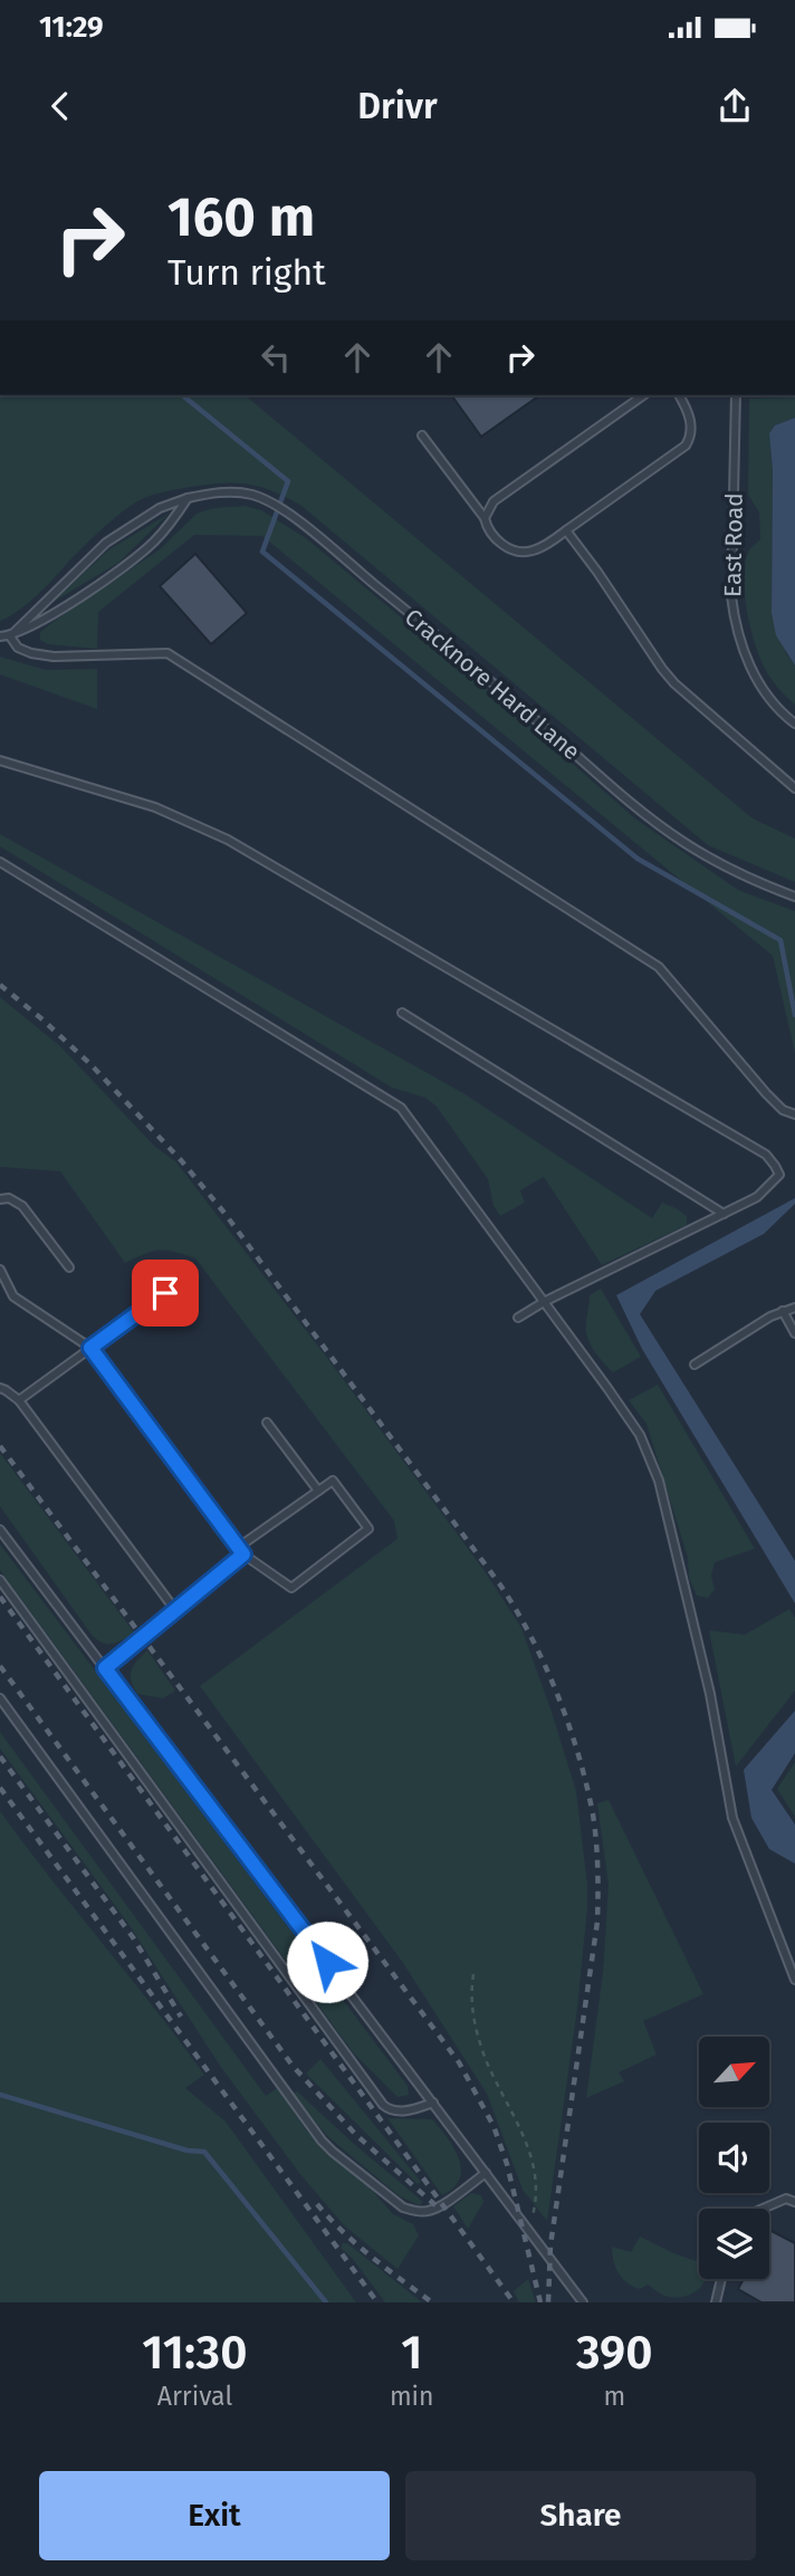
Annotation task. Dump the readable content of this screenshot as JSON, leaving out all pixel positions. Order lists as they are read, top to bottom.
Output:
{
  "streets": {
    "lane": ["East Road", "Cracknore Hard Lane"]
  },
  "north": "top right",
  "page": {
    "status": "11:29",
    "header": "Drivr",
    "turn": ["160 m", "Turn right"],
    "eta": [
      "11:30",
      "Arrival",
      "1",
      "min",
      "390",
      "m"
    ],
    "buttons": ["Exit", "Share"]
  }
}
